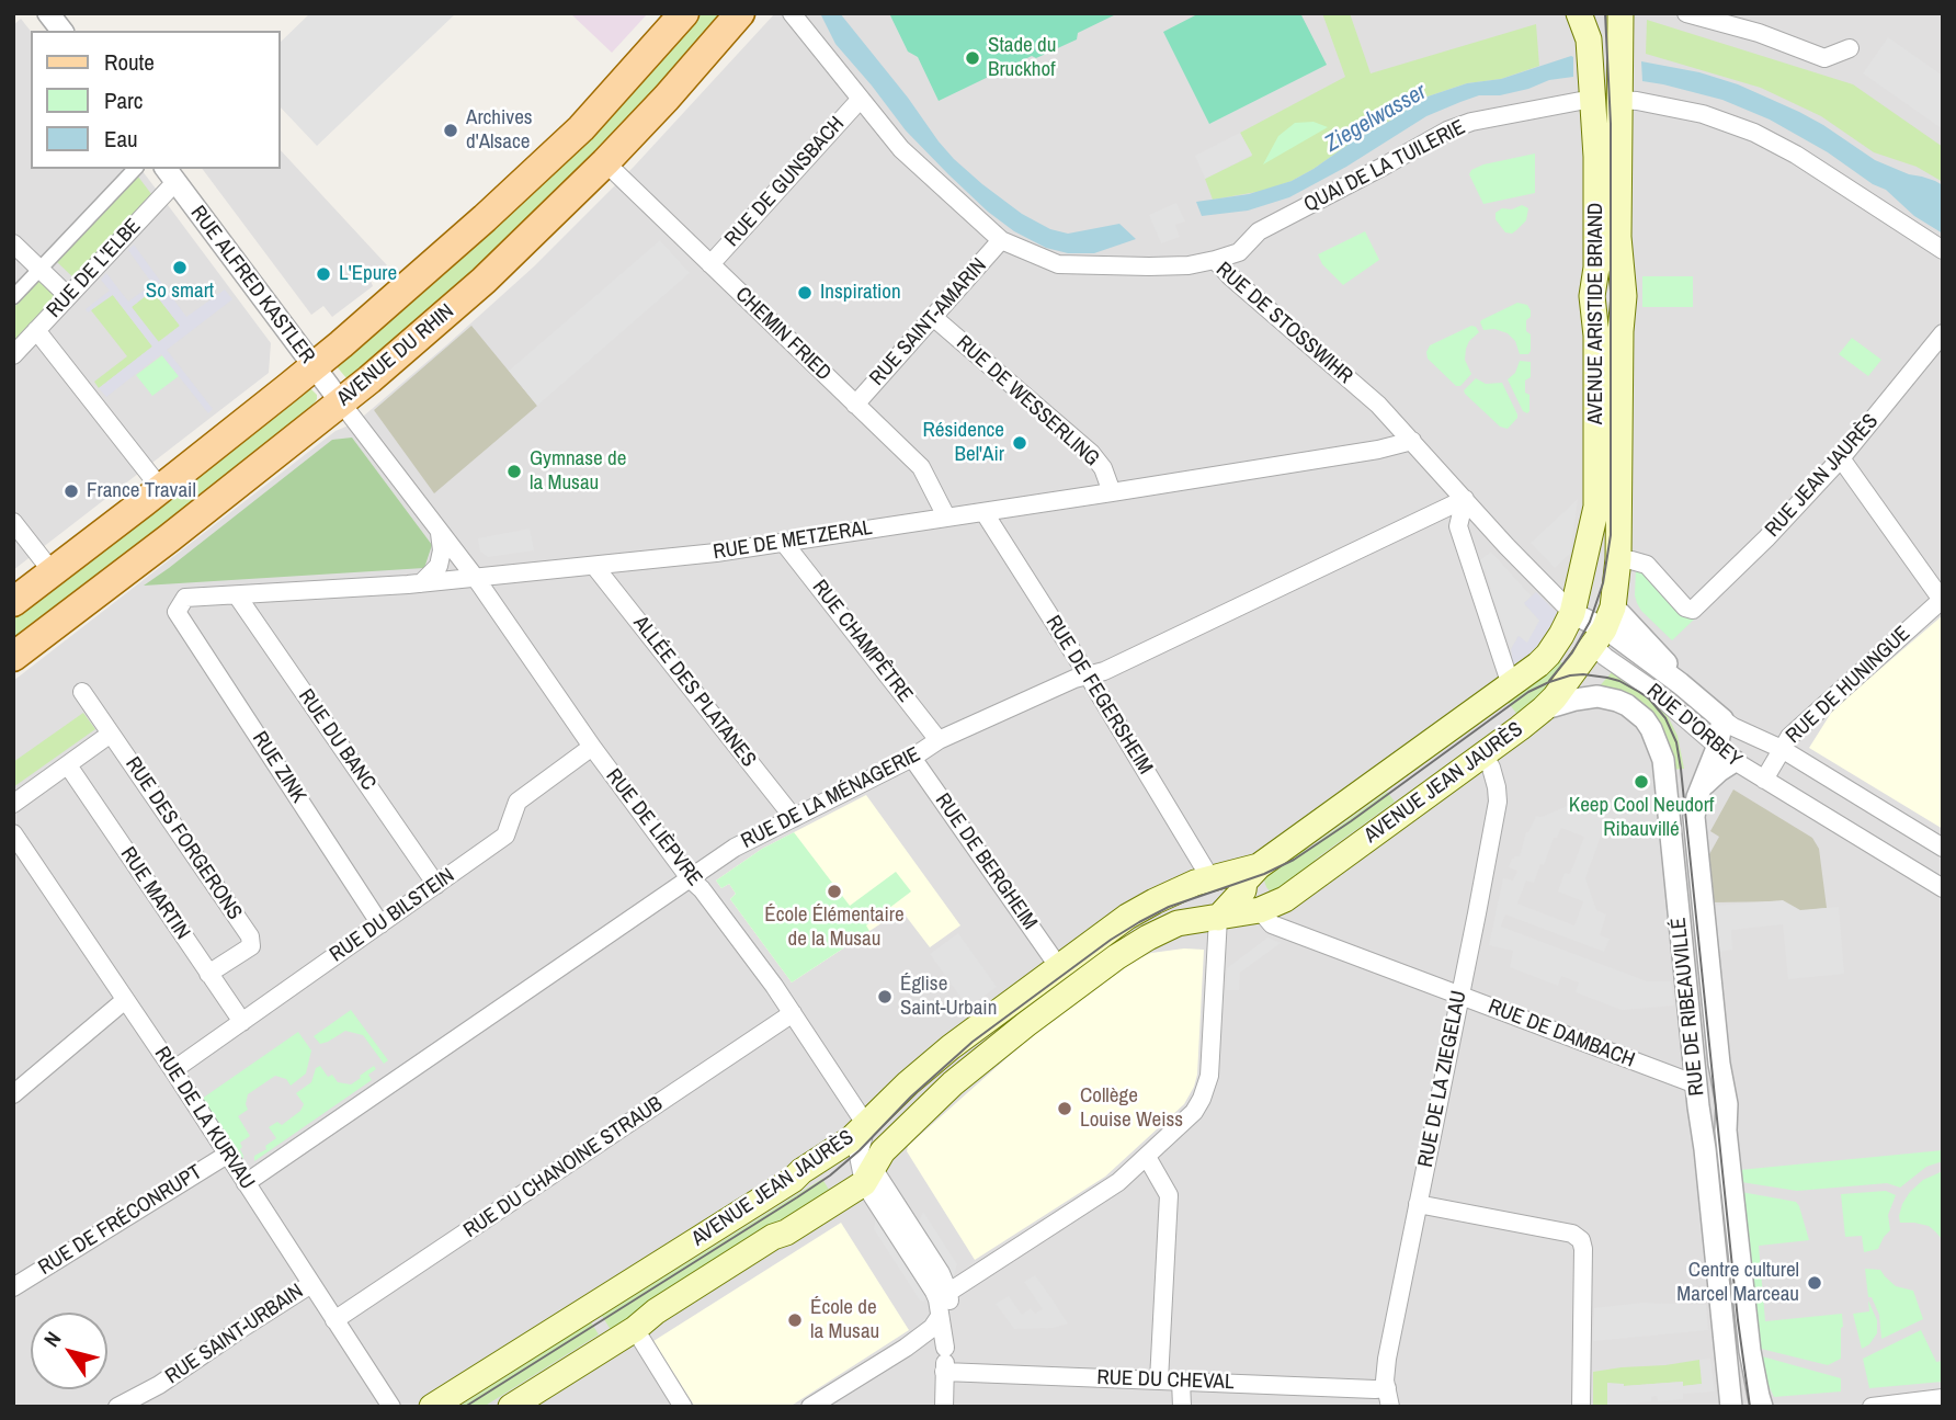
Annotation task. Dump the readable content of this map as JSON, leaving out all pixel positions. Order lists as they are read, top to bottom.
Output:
{
  "streets": {
    "main road": [
      "QUAI DE LA TUILERIE",
      "AVENUE ARISTIDE BRIAND",
      "AVENUE DU RHIN",
      "AVENUE JEAN JAURÈS"
    ],
    "street": [
      "RUE DE GUNSBACH",
      "RUE DE L'ELBE",
      "RUE ALFRED KASTLER",
      "RUE SAINT-AMARIN",
      "RUE DE STOSSWIHR",
      "CHEMIN FRIED",
      "RUE DE WESSERLING",
      "RUE JEAN JAURÈS",
      "RUE DE METZERAL",
      "RUE CHAMPÊTRE",
      "RUE DE HUNINGUE",
      "ALLÉE DES PLATANES",
      "RUE DE FEGERSHEIM",
      "RUE D'ORBEY",
      "RUE DU BANC",
      "RUE ZINK",
      "RUE DE LA MÉNAGERIE",
      "RUE DE LIÈPVRE",
      "RUE DES FORGERONS",
      "RUE DE BERGHEIM",
      "RUE MARTIN",
      "RUE DU BILSTEIN",
      "RUE DE RIBEAUVILLÉ",
      "RUE DE DAMBACH",
      "RUE DE LA ZIEGELAU",
      "RUE DE LA KURVAU",
      "RUE DU CHANOINE STRAUB",
      "RUE DE FRÉCONRUPT",
      "RUE SAINT-URBAIN",
      "RUE DU CHEVAL"
    ]
  },
  "crossings": [
    ["QUAI DE LA TUILERIE", "AVENUE ARISTIDE BRIAND"],
    ["QUAI DE LA TUILERIE", "RUE DE STOSSWIHR"],
    ["RUE DE GUNSBACH", "RUE DE STOSSWIHR"],
    ["RUE DE GUNSBACH", "CHEMIN FRIED"],
    ["RUE DE L'ELBE", "RUE ALFRED KASTLER"],
    ["RUE ALFRED KASTLER", "AVENUE DU RHIN"],
    ["RUE ALFRED KASTLER", "RUE DE LIÈPVRE"],
    ["AVENUE ARISTIDE BRIAND", "RUE DE STOSSWIHR"],
    ["AVENUE ARISTIDE BRIAND", "RUE JEAN JAURÈS"],
    ["AVENUE ARISTIDE BRIAND", "RUE D'ORBEY"],
    ["AVENUE ARISTIDE BRIAND", "AVENUE JEAN JAURÈS"],
    ["RUE SAINT-AMARIN", "RUE DE STOSSWIHR"],
    ["RUE SAINT-AMARIN", "CHEMIN FRIED"],
    ["RUE SAINT-AMARIN", "RUE DE WESSERLING"],
    ["RUE DE STOSSWIHR", "RUE DE METZERAL"],
    ["RUE DE STOSSWIHR", "RUE D'ORBEY"],
    ["RUE DE STOSSWIHR", "AVENUE JEAN JAURÈS"],
    ["RUE DE STOSSWIHR", "RUE DE LA MÉNAGERIE"],
    ["CHEMIN FRIED", "AVENUE DU RHIN"],
    ["CHEMIN FRIED", "RUE DE METZERAL"],
    ["AVENUE DU RHIN", "RUE DE LIÈPVRE"],
    ["RUE DE WESSERLING", "RUE DE METZERAL"],
    ["RUE DE METZERAL", "RUE CHAMPÊTRE"],
    ["RUE DE METZERAL", "ALLÉE DES PLATANES"],
    ["RUE DE METZERAL", "RUE DE FEGERSHEIM"],
    ["RUE DE METZERAL", "RUE DU BANC"],
    ["RUE DE METZERAL", "RUE ZINK"],
    ["RUE DE METZERAL", "RUE DE LIÈPVRE"],
    ["RUE CHAMPÊTRE", "RUE DE LA MÉNAGERIE"],
    ["RUE DE HUNINGUE", "RUE D'ORBEY"],
    ["ALLÉE DES PLATANES", "RUE DE LA MÉNAGERIE"],
    ["RUE DE FEGERSHEIM", "AVENUE JEAN JAURÈS"],
    ["RUE DE FEGERSHEIM", "RUE DE LA MÉNAGERIE"],
    ["RUE D'ORBEY", "AVENUE JEAN JAURÈS"],
    ["RUE D'ORBEY", "RUE DE RIBEAUVILLÉ"],
    ["RUE DU BANC", "RUE DU BILSTEIN"],
    ["RUE ZINK", "RUE DU BILSTEIN"],
    ["AVENUE JEAN JAURÈS", "RUE DE LIÈPVRE"],
    ["AVENUE JEAN JAURÈS", "RUE DE BERGHEIM"],
    ["AVENUE JEAN JAURÈS", "RUE DE RIBEAUVILLÉ"],
    ["AVENUE JEAN JAURÈS", "RUE DE DAMBACH"],
    ["AVENUE JEAN JAURÈS", "RUE DE LA ZIEGELAU"],
    ["RUE DE LA MÉNAGERIE", "RUE DE LIÈPVRE"],
    ["RUE DE LA MÉNAGERIE", "RUE DE BERGHEIM"],
    ["RUE DE LA MÉNAGERIE", "RUE DE LA KURVAU"],
    ["RUE DE LIÈPVRE", "RUE DU BILSTEIN"],
    ["RUE DE LIÈPVRE", "RUE DU CHANOINE STRAUB"],
    ["RUE DES FORGERONS", "RUE MARTIN"],
    ["RUE MARTIN", "RUE DU BILSTEIN"],
    ["RUE DU BILSTEIN", "RUE DE LA KURVAU"],
    ["RUE DE RIBEAUVILLÉ", "RUE DE DAMBACH"],
    ["RUE DE DAMBACH", "RUE DE LA ZIEGELAU"],
    ["RUE DE LA ZIEGELAU", "RUE DU CHEVAL"],
    ["RUE DE LA KURVAU", "RUE DU CHANOINE STRAUB"],
    ["RUE DE LA KURVAU", "RUE DE FRÉCONRUPT"],
    ["RUE DE LA KURVAU", "RUE SAINT-URBAIN"]
  ],
  "water": ["Ziegelwasser"],
  "places": [
    "Stade du Bruckhof",
    "Archives d'Alsace",
    "So smart",
    "L'Epure",
    "Inspiration",
    "Résidence Bel'Air",
    "Gymnase de la Musau",
    "France Travail",
    "Keep Cool Neudorf Ribauvillé",
    "École Élémentaire de la Musau",
    "Église Saint-Urbain",
    "Collège Louise Weiss",
    "Centre culturel Marcel Marceau",
    "École de la Musau"
  ],
  "legend": ["Route", "Parc", "Eau"],
  "north": "top left"
}
